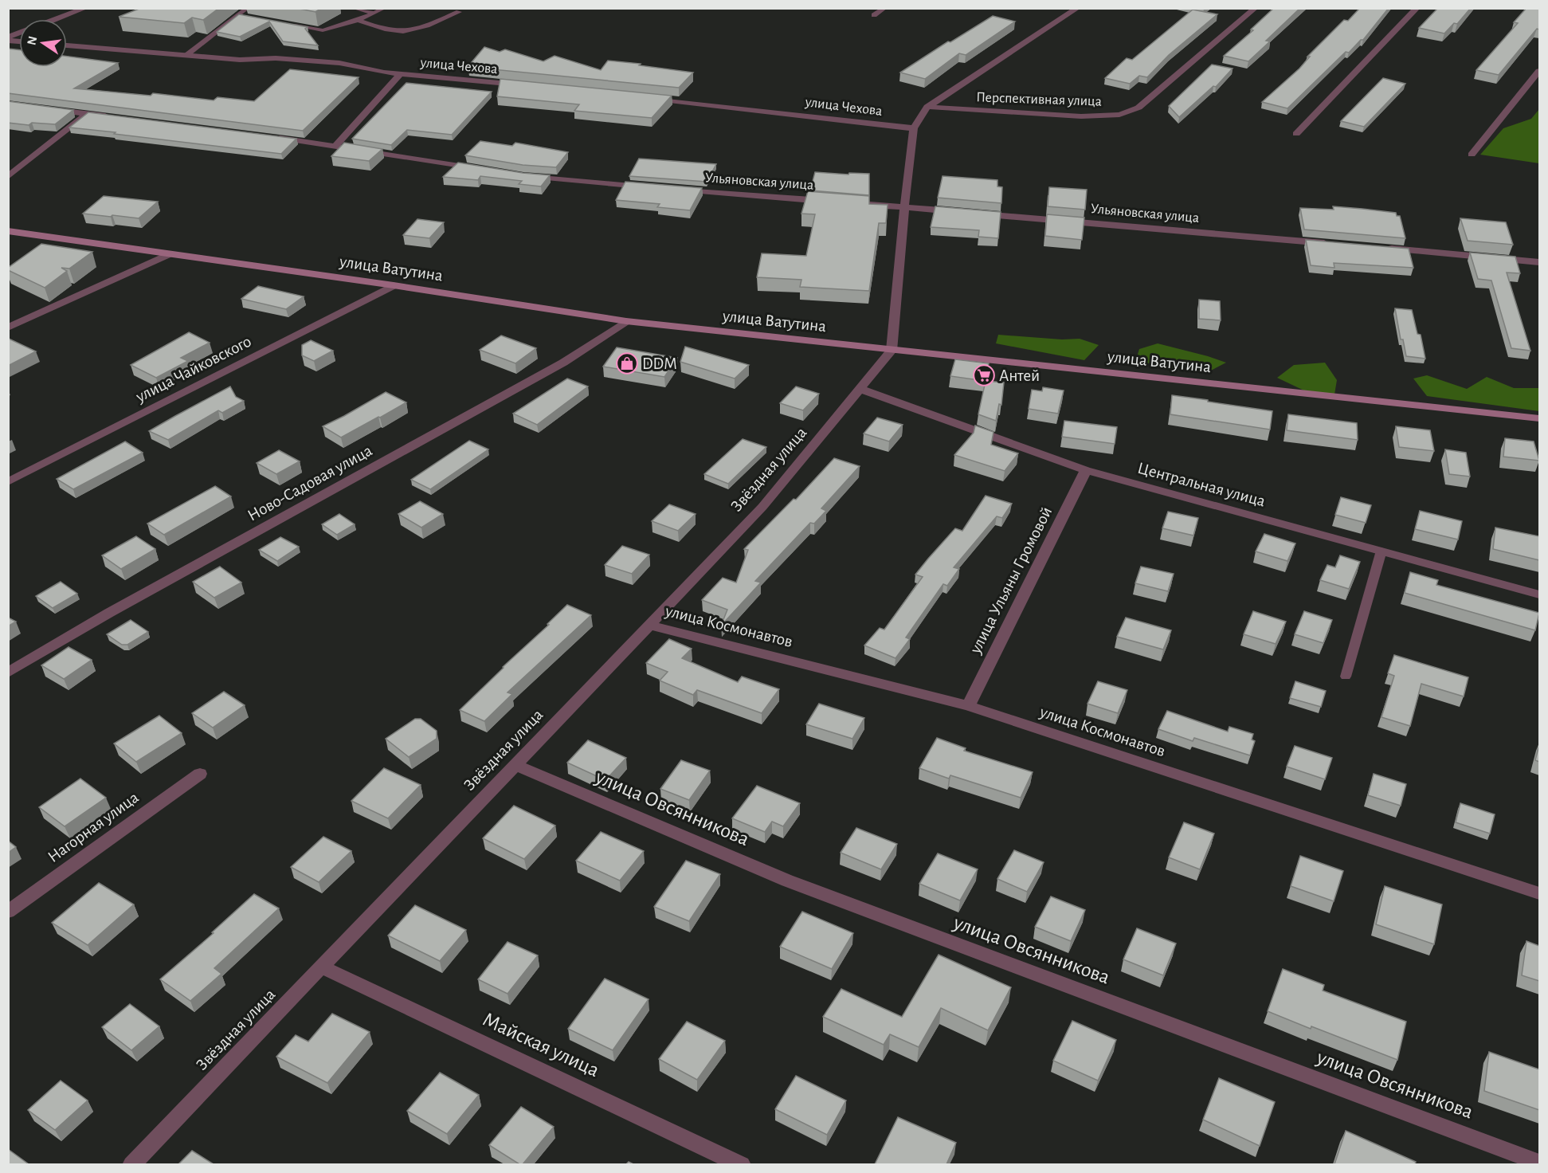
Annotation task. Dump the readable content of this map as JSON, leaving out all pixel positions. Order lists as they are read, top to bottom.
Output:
{
  "streets": {
    "main road": ["улица Ватутина"],
    "street": [
      "улица Чехова",
      "Перспективная улица",
      "Ульяновская улица",
      "улица Чайковского",
      "Звёздная улица",
      "Ново-Садовая улица",
      "Центральная улица",
      "улица Ульяны Громовой",
      "улица Космонавтов",
      "улица Овсянникова",
      "Нагорная улица",
      "Майская улица"
    ]
  },
  "crossings": [
    ["улица Чехова", "Перспективная улица"],
    ["улица Ватутина", "улица Чайковского"],
    ["улица Ватутина", "Звёздная улица"],
    ["улица Ватутина", "Ново-Садовая улица"],
    ["Звёздная улица", "Центральная улица"],
    ["Звёздная улица", "улица Космонавтов"],
    ["Звёздная улица", "улица Овсянникова"],
    ["Звёздная улица", "Майская улица"],
    ["Центральная улица", "улица Ульяны Громовой"],
    ["улица Ульяны Громовой", "улица Космонавтов"]
  ],
  "places": {
    "shop": ["DDM"],
    "supermarket": ["Антей"]
  },
  "north": "left"
}
